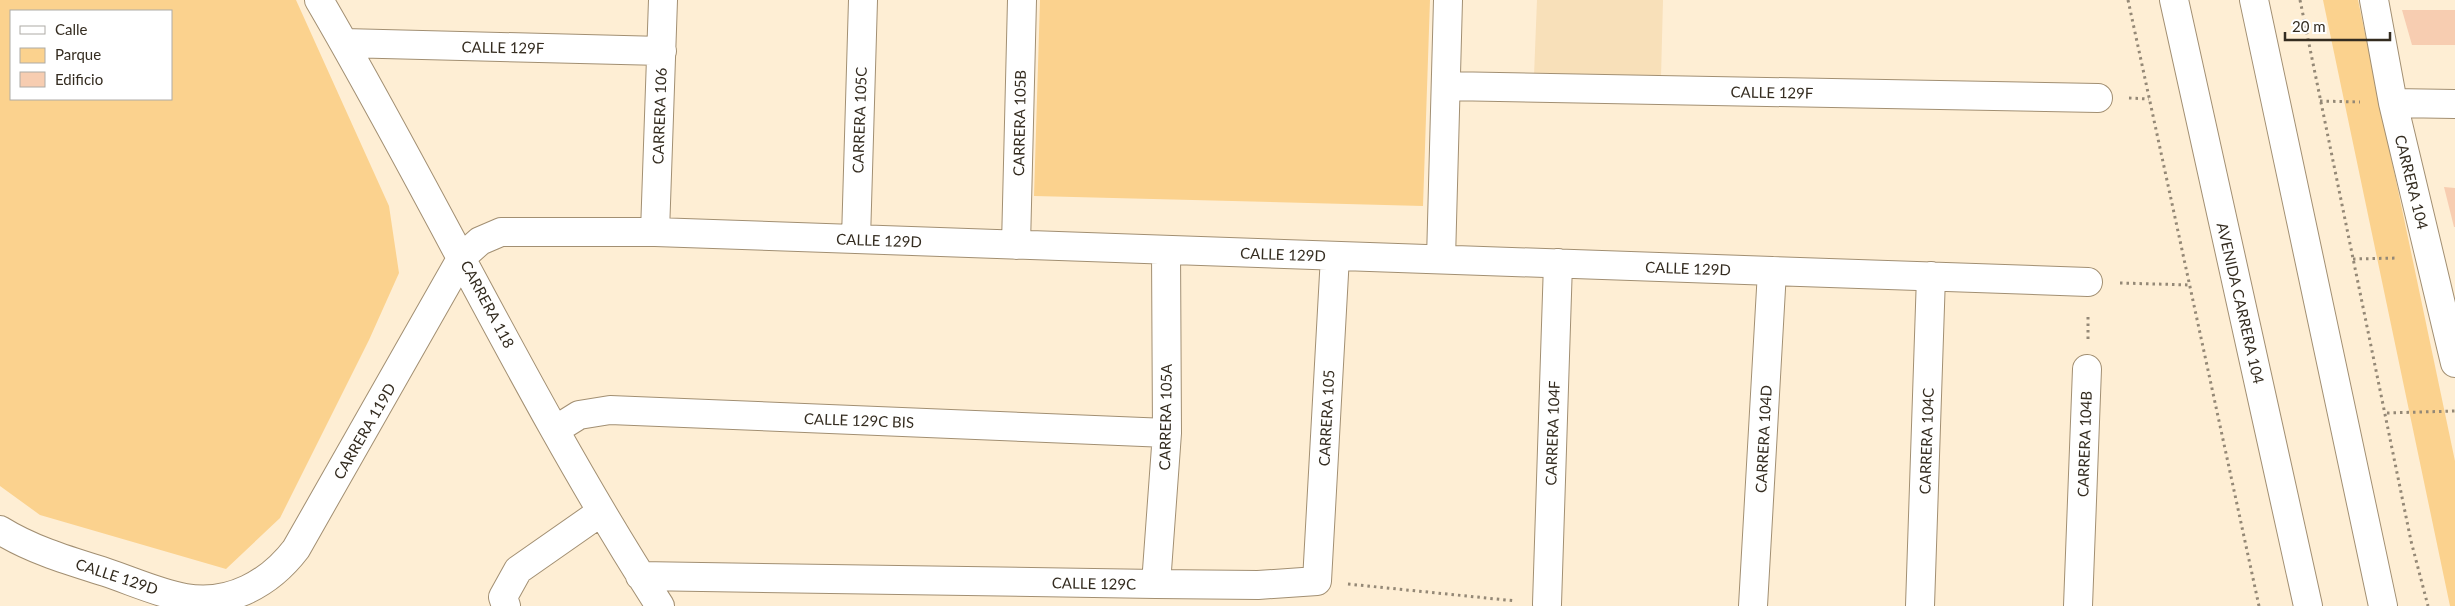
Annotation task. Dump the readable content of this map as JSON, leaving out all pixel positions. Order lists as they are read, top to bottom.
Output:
{
  "streets": {
    "street": [
      "CALLE 129F",
      "CARRERA 106",
      "CARRERA 105C",
      "CARRERA 105B",
      "CARRERA 104",
      "CALLE 129D",
      "AVENIDA CARRERA 104",
      "CARRERA 118",
      "CARRERA 105A",
      "CARRERA 105",
      "CALLE 129C BIS",
      "CARRERA 119D",
      "CARRERA 104F",
      "CARRERA 104D",
      "CARRERA 104C",
      "CARRERA 104B",
      "CALLE 129C"
    ]
  },
  "crossings": [
    ["CALLE 129F", "CARRERA 106"],
    ["CALLE 129F", "CARRERA 118"],
    ["CARRERA 106", "CALLE 129D"],
    ["CARRERA 105C", "CALLE 129D"],
    ["CARRERA 105B", "CALLE 129D"],
    ["CALLE 129D", "CARRERA 118"],
    ["CALLE 129D", "CARRERA 105A"],
    ["CALLE 129D", "CARRERA 105"],
    ["CALLE 129D", "CARRERA 119D"],
    ["CALLE 129D", "CARRERA 104F"],
    ["CALLE 129D", "CARRERA 104D"],
    ["CALLE 129D", "CARRERA 104C"],
    ["CALLE 129D", "CARRERA 104B"],
    ["CARRERA 118", "CALLE 129C BIS"],
    ["CARRERA 118", "CARRERA 119D"],
    ["CARRERA 118", "CALLE 129C"],
    ["CARRERA 105A", "CALLE 129C BIS"],
    ["CARRERA 105A", "CALLE 129C"],
    ["CARRERA 105", "CALLE 129C"]
  ],
  "legend": ["Calle", "Parque", "Edificio"],
  "scale_bar": "20 m"
}
